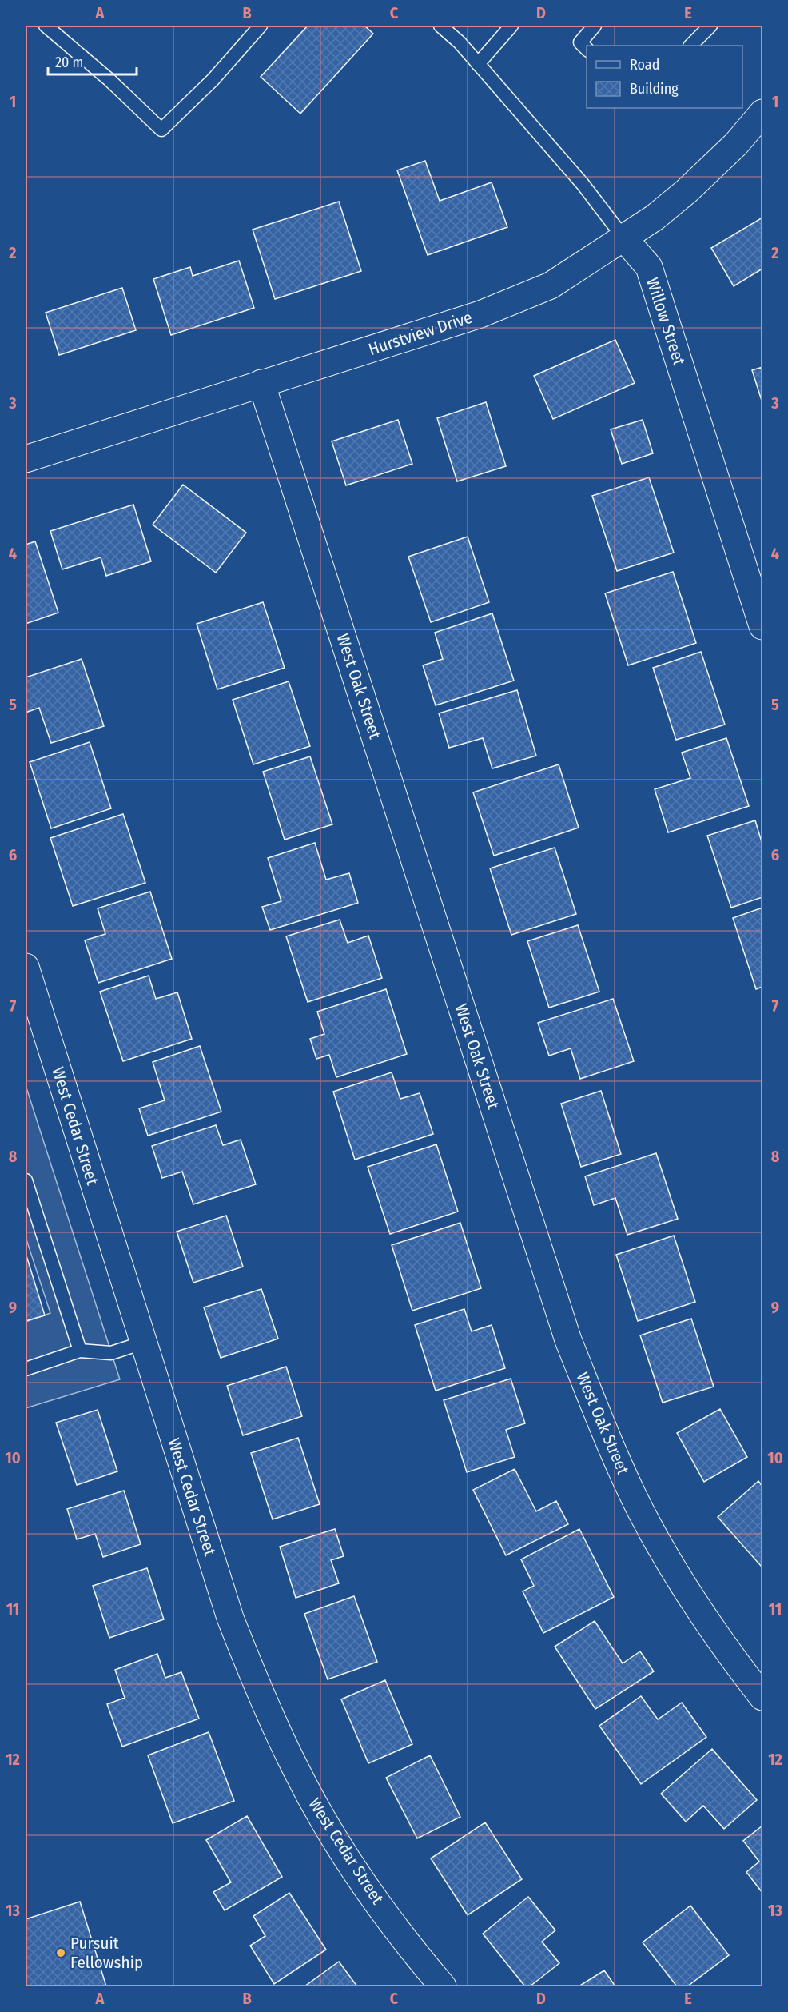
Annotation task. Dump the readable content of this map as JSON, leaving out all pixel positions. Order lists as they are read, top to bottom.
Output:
{
  "streets": {
    "street": [
      "Willow Street",
      "Hurstview Drive",
      "West Oak Street",
      "West Cedar Street"
    ]
  },
  "crossings": [
    ["Willow Street", "Hurstview Drive"],
    ["Hurstview Drive", "West Oak Street"]
  ],
  "places": ["Pursuit Fellowship"],
  "legend": ["Road", "Building"],
  "scale_bar": "20 m",
  "grid": {
    "columns": [
      "A",
      "B",
      "C",
      "D",
      "E"
    ],
    "rows": [
      "1",
      "2",
      "3",
      "4",
      "5",
      "6",
      "7",
      "8",
      "9",
      "10",
      "11",
      "12",
      "13"
    ]
  }
}
